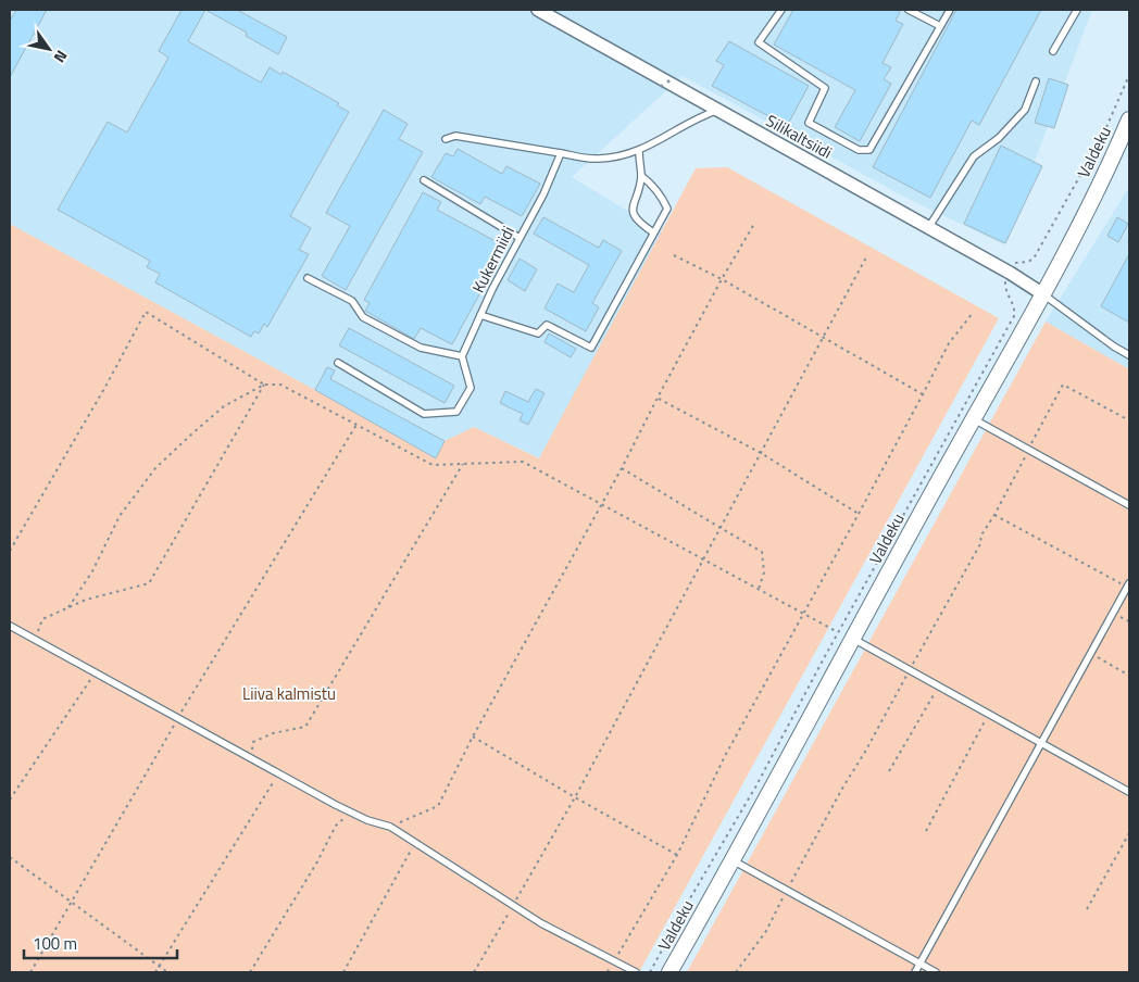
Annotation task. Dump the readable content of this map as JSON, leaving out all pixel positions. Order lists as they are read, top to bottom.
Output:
{
  "streets": {
    "street": ["Silikaltsiidi", "Valdeku"],
    "lane": ["Kukermiidi"]
  },
  "crossings": [
    ["Silikaltsiidi", "Valdeku"]
  ],
  "parks": ["Liiva kalmistu"],
  "scale_bar": "100 m",
  "north": "bottom right"
}
